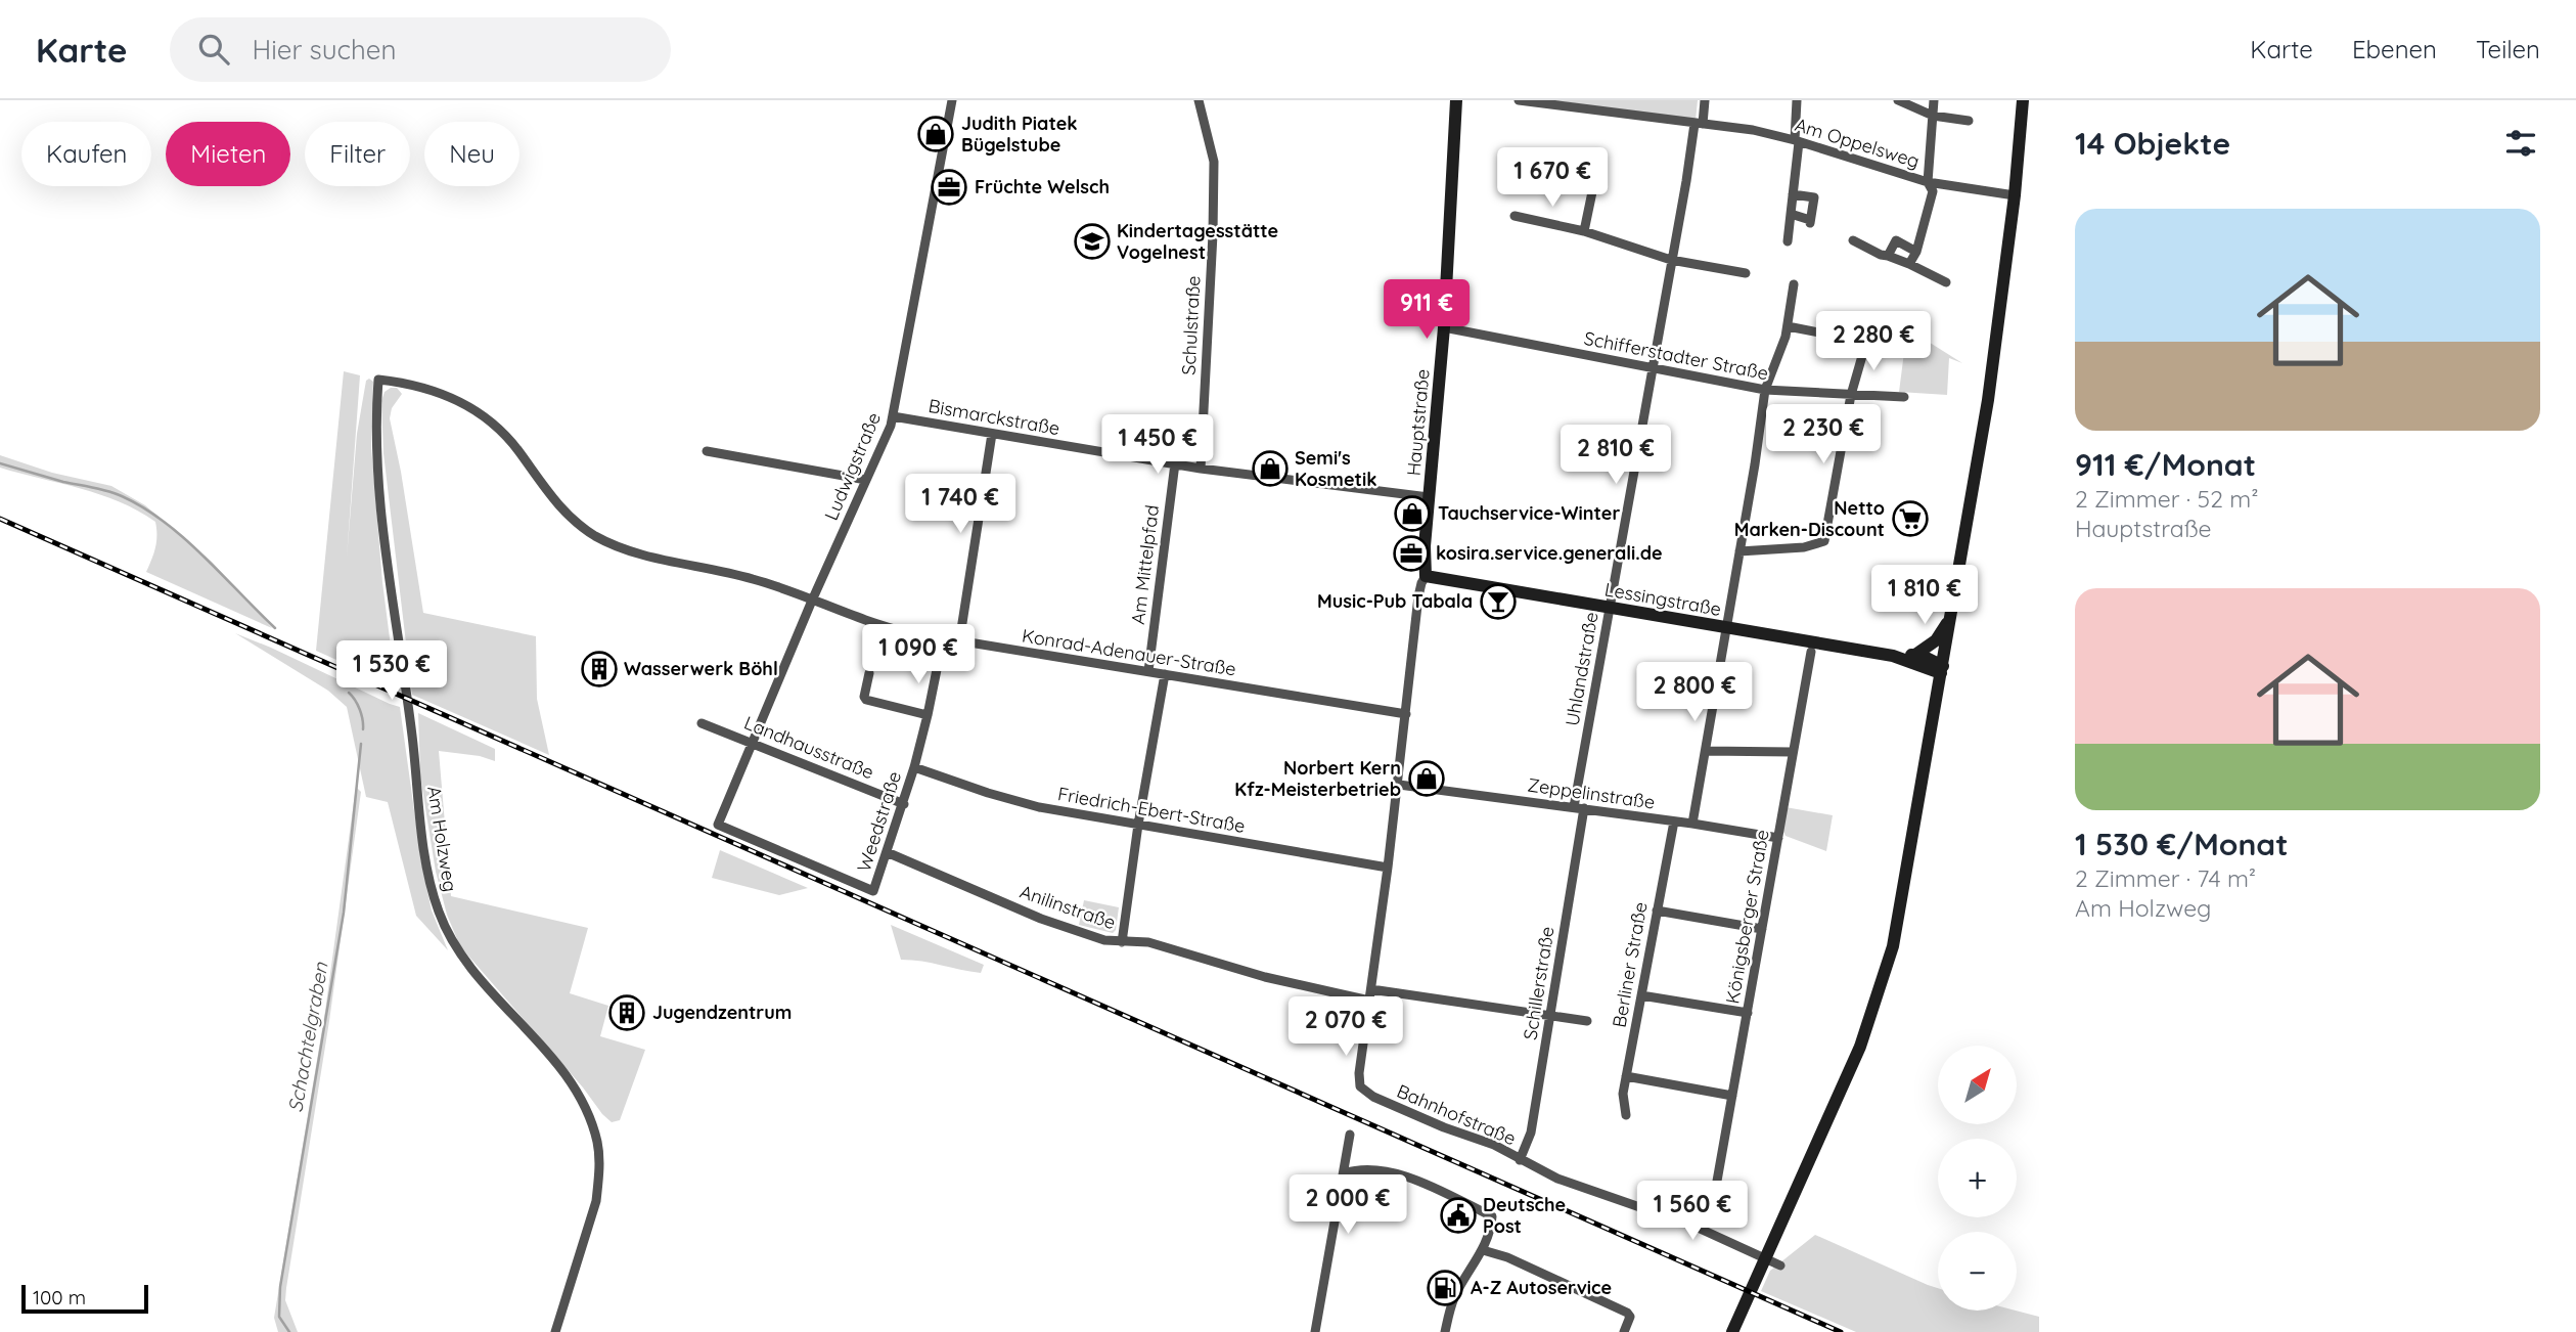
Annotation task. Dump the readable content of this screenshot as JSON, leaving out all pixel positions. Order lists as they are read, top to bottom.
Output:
{
  "streets": {
    "main road": ["Hauptstraße", "Lessingstraße"],
    "street": [
      "Am Oppelsweg",
      "Schulstraße",
      "Schifferstadter Straße",
      "Bismarckstraße",
      "Ludwigstraße",
      "Am Mittelpfad",
      "Konrad-Adenauer-Straße",
      "Uhlandstraße",
      "Landhausstraße",
      "Zeppelinstraße",
      "Friedrich-Ebert-Straße",
      "Weedstraße",
      "Am Holzweg",
      "Anilinstraße",
      "Königsberger Straße",
      "Berliner Straße",
      "Schillerstraße",
      "Bahnhofstraße"
    ]
  },
  "crossings": [
    ["Am Oppelsweg", "Uhlandstraße"],
    ["Schulstraße", "Bismarckstraße"],
    ["Schifferstadter Straße", "Hauptstraße"],
    ["Schifferstadter Straße", "Uhlandstraße"],
    ["Bismarckstraße", "Hauptstraße"],
    ["Bismarckstraße", "Ludwigstraße"],
    ["Bismarckstraße", "Am Mittelpfad"],
    ["Hauptstraße", "Lessingstraße"],
    ["Hauptstraße", "Bahnhofstraße"],
    ["Ludwigstraße", "Konrad-Adenauer-Straße"],
    ["Ludwigstraße", "Landhausstraße"],
    ["Ludwigstraße", "Weedstraße"],
    ["Am Mittelpfad", "Konrad-Adenauer-Straße"],
    ["Lessingstraße", "Uhlandstraße"],
    ["Lessingstraße", "Bahnhofstraße"],
    ["Konrad-Adenauer-Straße", "Weedstraße"],
    ["Konrad-Adenauer-Straße", "Am Holzweg"],
    ["Konrad-Adenauer-Straße", "Bahnhofstraße"],
    ["Uhlandstraße", "Zeppelinstraße"],
    ["Uhlandstraße", "Schillerstraße"],
    ["Landhausstraße", "Weedstraße"],
    ["Zeppelinstraße", "Königsberger Straße"],
    ["Zeppelinstraße", "Berliner Straße"],
    ["Zeppelinstraße", "Schillerstraße"],
    ["Zeppelinstraße", "Bahnhofstraße"],
    ["Friedrich-Ebert-Straße", "Weedstraße"],
    ["Friedrich-Ebert-Straße", "Bahnhofstraße"],
    ["Weedstraße", "Anilinstraße"],
    ["Anilinstraße", "Bahnhofstraße"],
    ["Schillerstraße", "Bahnhofstraße"]
  ],
  "water": ["Schachtelgraben"],
  "places": {
    "shop": [
      "Judith Piatek Bügelstube",
      "Semi's Kosmetik",
      "Tauchservice-Winter",
      "Norbert Kern Kfz-Meisterbetrieb"
    ],
    "office": ["Früchte Welsch", "kosira.service.generali.de"],
    "school or university": ["Kindertagesstätte Vogelnest"],
    "supermarket": ["Netto Marken-Discount"],
    "bar": ["Music-Pub Tabala"],
    "building": ["Wasserwerk Böhl", "Jugendzentrum"],
    "public building": ["Deutsche Post"],
    "fuel station": ["A-Z Autoservice"]
  },
  "scale_bar": "100 m",
  "north": "top right",
  "page": {
    "header": "Karte",
    "search": "Hier suchen",
    "nav": ["Karte", "Ebenen", "Teilen"],
    "heading": "14 Objekte",
    "chip": [
      "Kaufen",
      "Mieten",
      "Filter",
      "Neu"
    ],
    "price": [
      "1 670 €",
      "911 €",
      "2 280 €",
      "2 230 €",
      "1 450 €",
      "2 810 €",
      "1 740 €",
      "1 810 €",
      "1 090 €",
      "1 530 €",
      "2 800 €",
      "2 070 €",
      "2 000 €",
      "1 560 €"
    ],
    "list": [
      {
        "name": "911 €/Monat",
        "note": "2 Zimmer · 52 m² · Hauptstraße"
      },
      {
        "name": "1 530 €/Monat",
        "note": "2 Zimmer · 74 m² · Am Holzweg"
      }
    ],
    "map_buttons": ["+", "−"],
    "scale": "100 m"
  }
}
